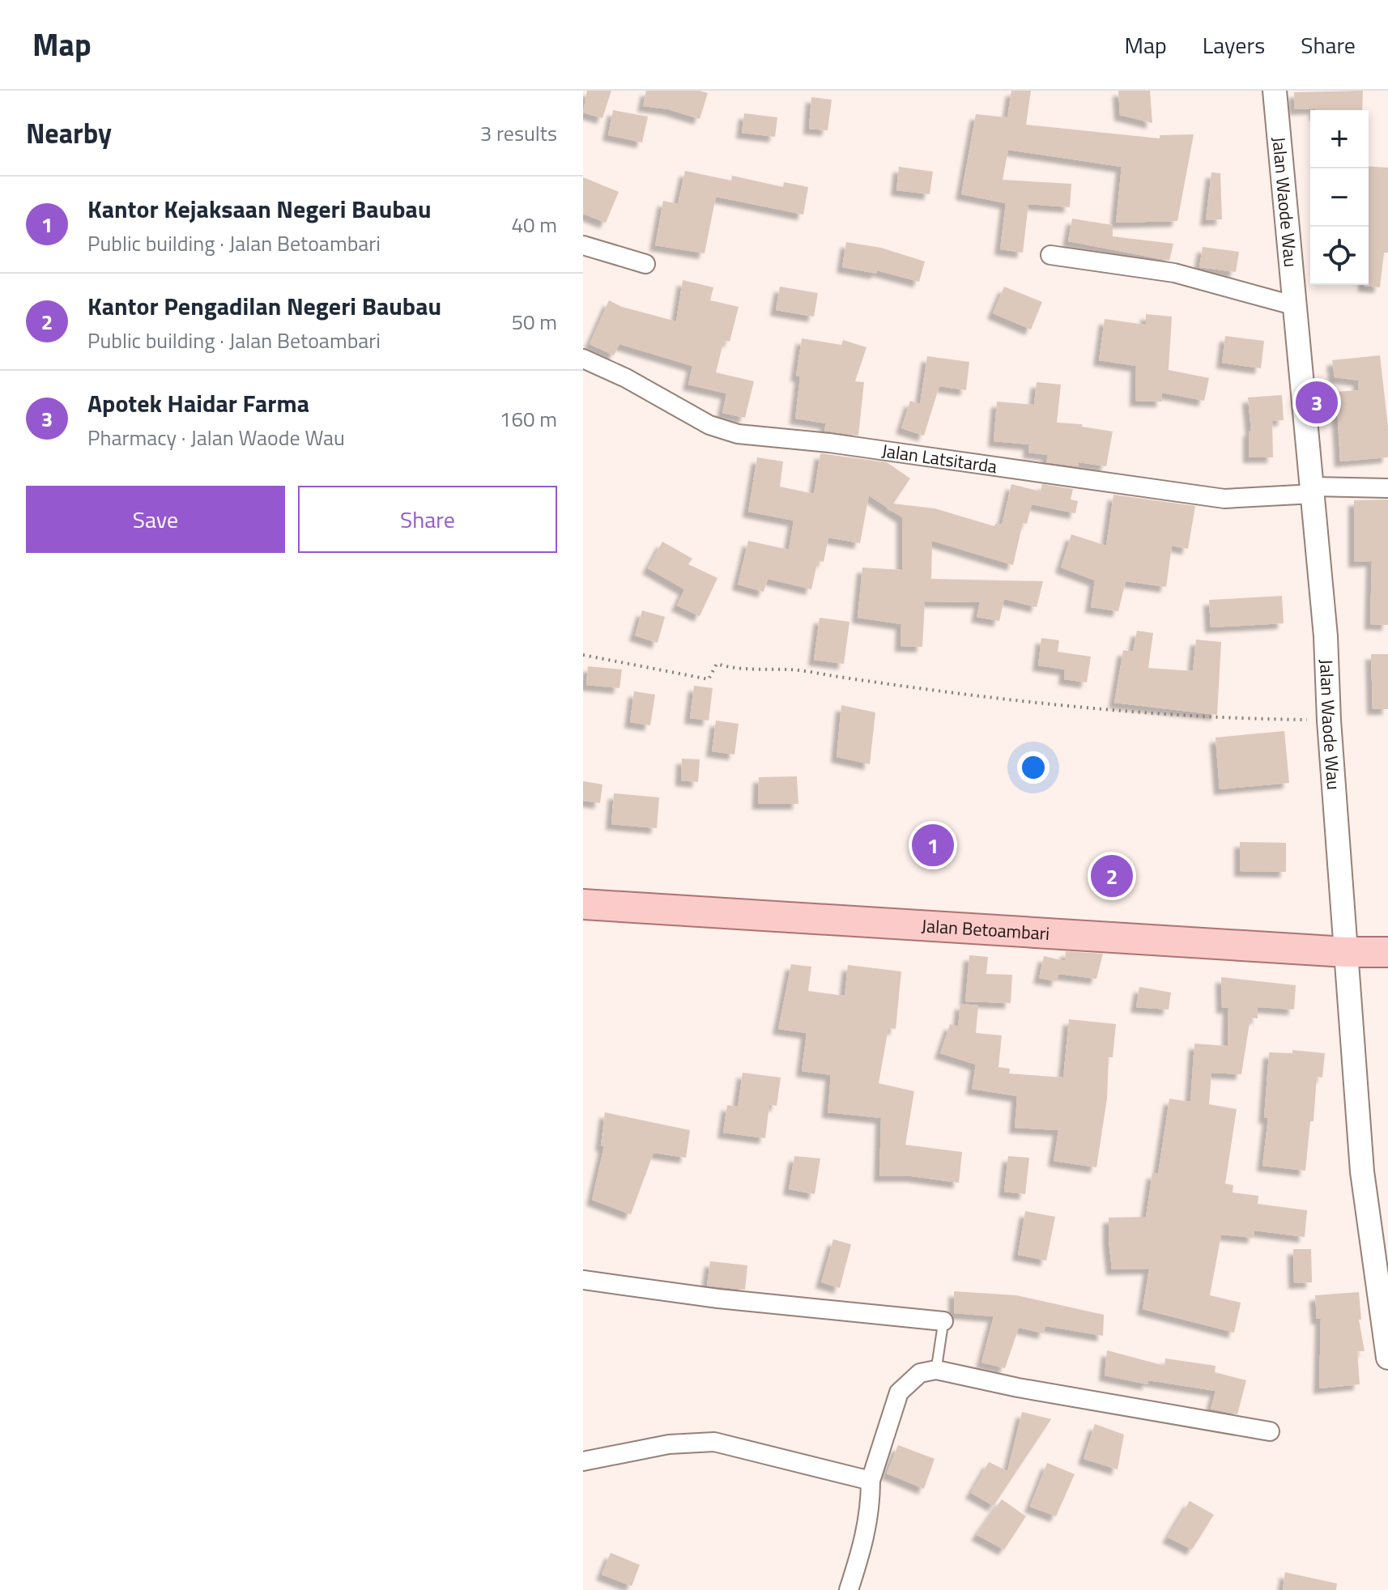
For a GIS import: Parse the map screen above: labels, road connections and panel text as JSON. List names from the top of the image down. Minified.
{"streets":{"main road":["Jalan Betoambari"],"street":["Jalan Waode Wau","Jalan Latsitarda"]},"crossings":[["Jalan Waode Wau","Jalan Latsitarda"],["Jalan Waode Wau","Jalan Betoambari"]],"page":{"header":"Map","nav":["Map","Layers","Share"],"heading":["Nearby","3 results"],"map_buttons":["+","−"],"list":[{"mark":"1","name":"Kantor Kejaksaan Negeri Baubau","note":"Public building · Jalan Betoambari","value":"40 m"},{"mark":"2","name":"Kantor Pengadilan Negeri Baubau","note":"Public building · Jalan Betoambari","value":"50 m"},{"mark":"3","name":"Apotek Haidar Farma","note":"Pharmacy · Jalan Waode Wau","value":"160 m"}],"pins":["3","1","2"],"buttons":["Save","Share"]}}
